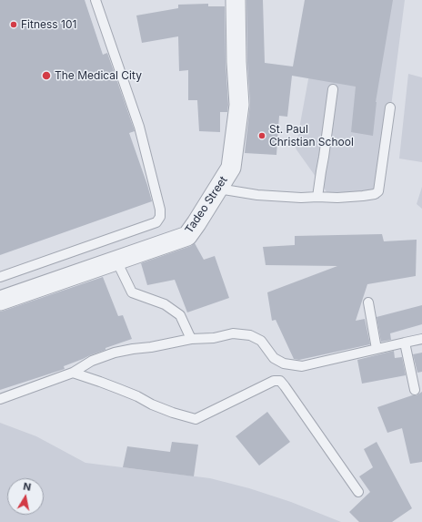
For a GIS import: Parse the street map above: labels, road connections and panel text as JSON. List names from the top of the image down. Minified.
{"streets":{"street":["Tadeo Street"]},"places":["Fitness 101","The Medical City","St. Paul Christian School"],"north":"top"}
